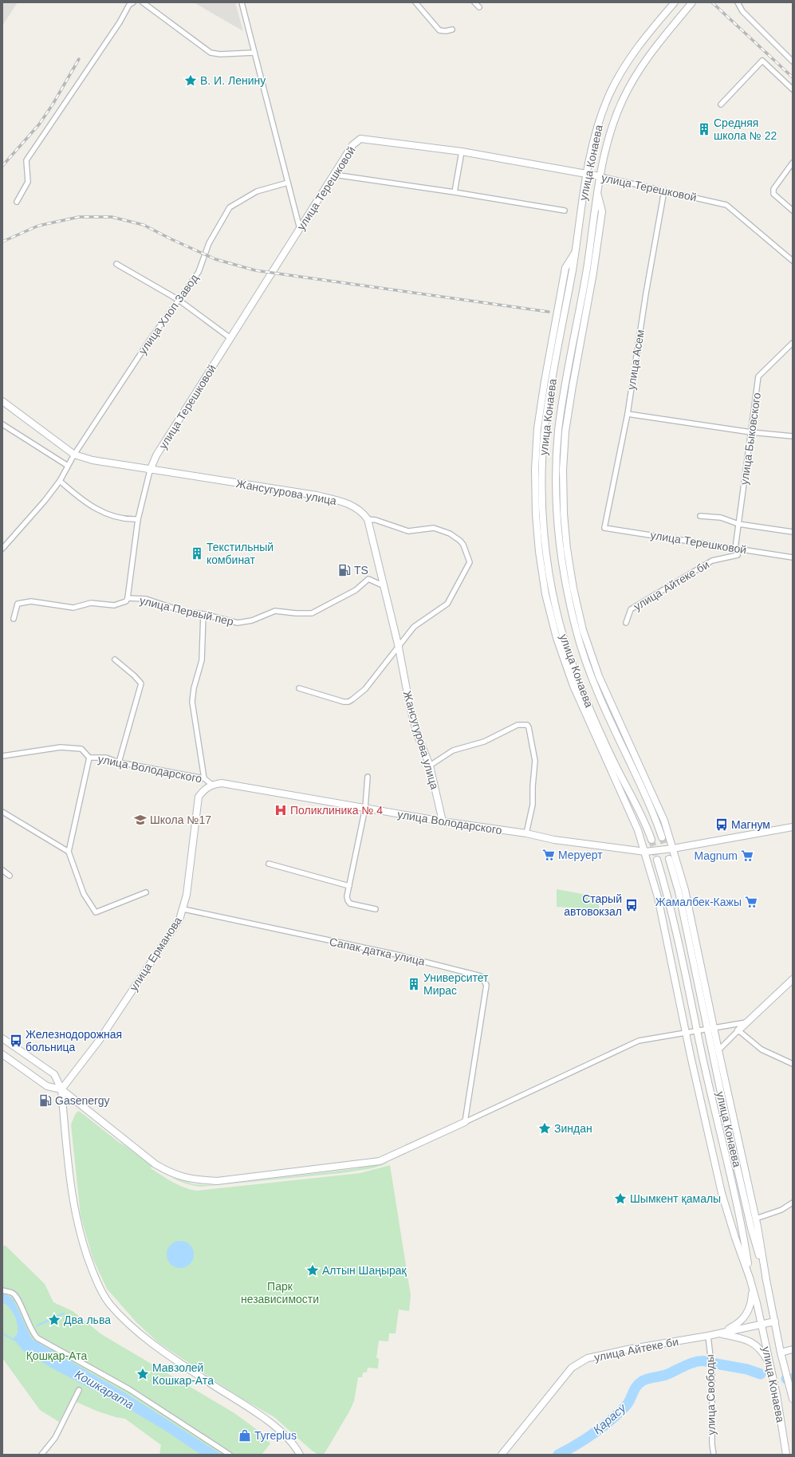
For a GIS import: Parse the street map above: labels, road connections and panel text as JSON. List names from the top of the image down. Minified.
{"streets":{"main road":["улица Конаева","улица Терешковой","Жансугурова улица","улица Айтеке би","улица Володарского","улица Ерманова"],"street":["улица Хлоп Завод","улица Асем","улица Быковского","улица Первый пер","Сапак датка улица","улица Свободы"]},"crossings":[["улица Конаева","улица Терешковой"],["улица Конаева","улица Айтеке би"],["улица Конаева","улица Володарского"],["улица Терешковой","улица Асем"],["улица Терешковой","улица Быковского"],["улица Терешковой","Жансугурова улица"],["улица Терешковой","улица Айтеке би"],["улица Терешковой","улица Первый пер"],["улица Хлоп Завод","Жансугурова улица"],["улица Быковского","улица Айтеке би"],["Жансугурова улица","улица Первый пер"],["Жансугурова улица","улица Володарского"],["улица Айтеке би","улица Свободы"],["улица Володарского","улица Ерманова"],["Сапак датка улица","улица Ерманова"]],"water":["Кошкарата","Қарасу"],"parks":["Парк независимости","Қошқар-Ата"],"places":{"place":["В. И. Ленину","Зиндан","Шымкент қамалы","Алтын Шаңырақ","Два льва","Мавзолей Кошкар-Ата"],"building":["Средняя школа № 22","Текстильный комбинат","Университет Мирас"],"fuel station":["TS","Gasenergy"],"hospital":["Поликлиника № 4"],"school or university":["Школа №17"],"bus stop":["Магнум","Старый автовокзал","Железнодорожная больница"],"supermarket":["Меруерт","Magnum","Жамалбек-Кажы"],"shop":["Tyreplus"]}}
